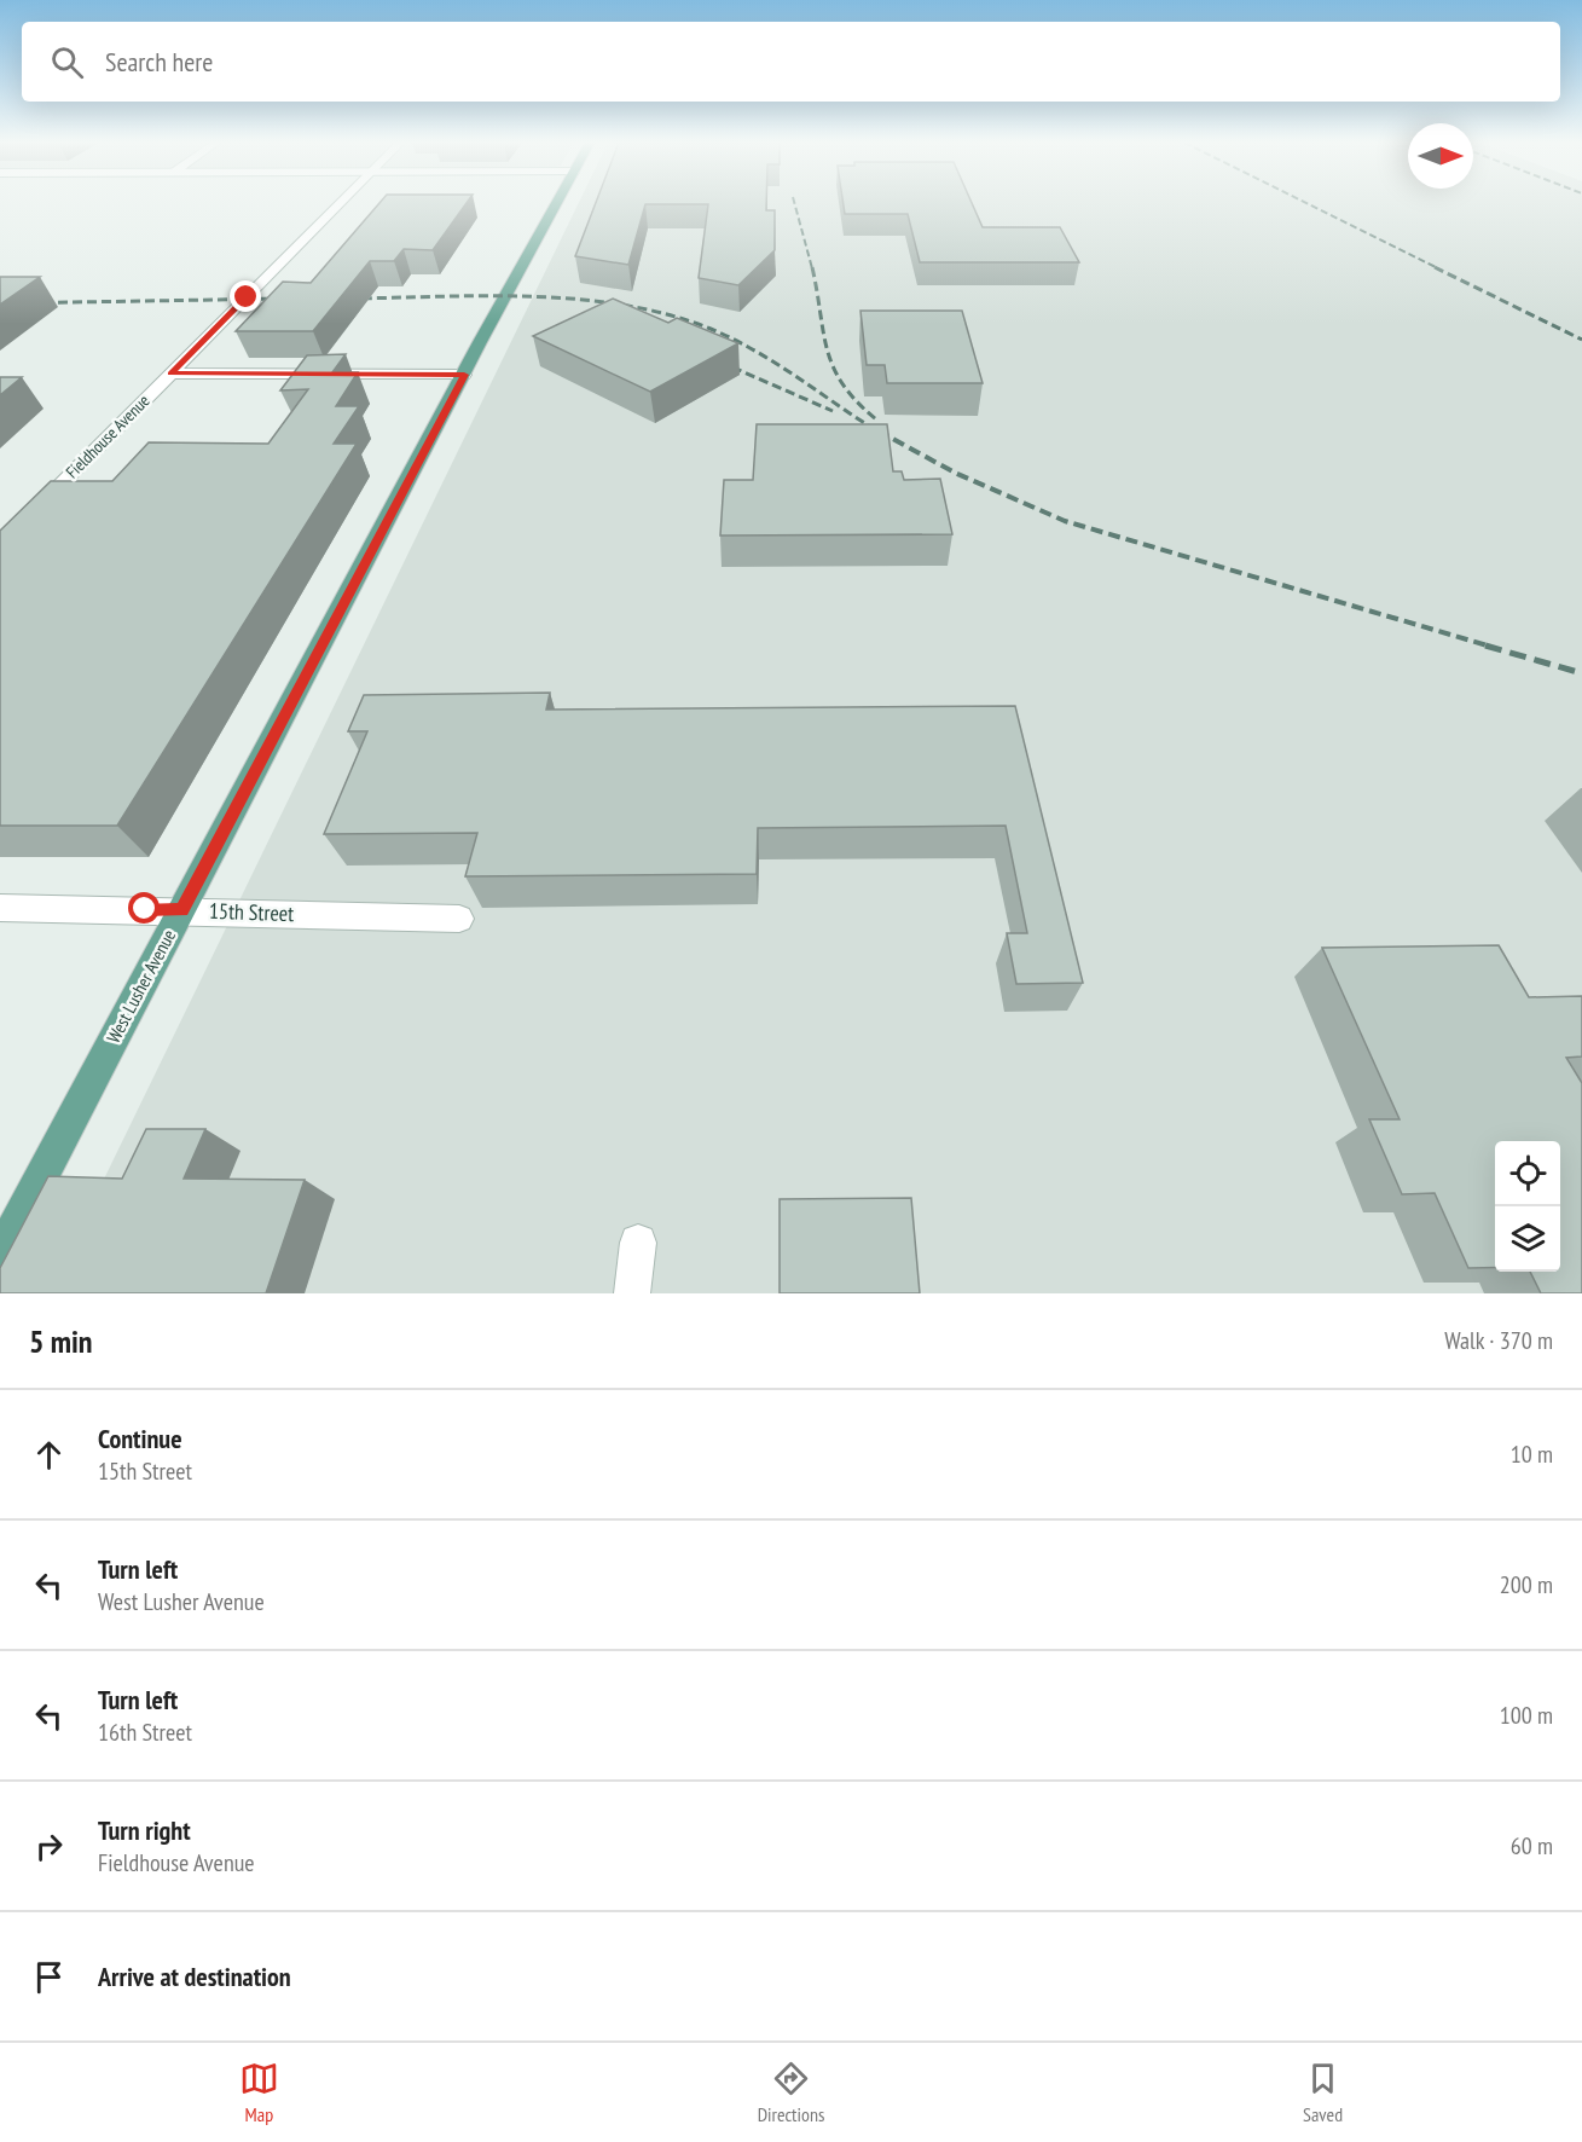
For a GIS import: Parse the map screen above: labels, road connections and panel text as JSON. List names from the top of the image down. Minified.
{"streets":{"main road":["West Lusher Avenue"],"street":["Fieldhouse Avenue","15th Street"]},"crossings":[["15th Street","West Lusher Avenue"]],"north":"right","page":{"search":"Search here","heading":["5 min","Walk · 370 m"],"list":[["Continue","15th Street","10 m"],["Turn left","West Lusher Avenue","200 m"],["Turn left","16th Street","100 m"],["Turn right","Fieldhouse Avenue","60 m"],"Arrive at destination"],"nav":["Map","Directions","Saved"]}}
